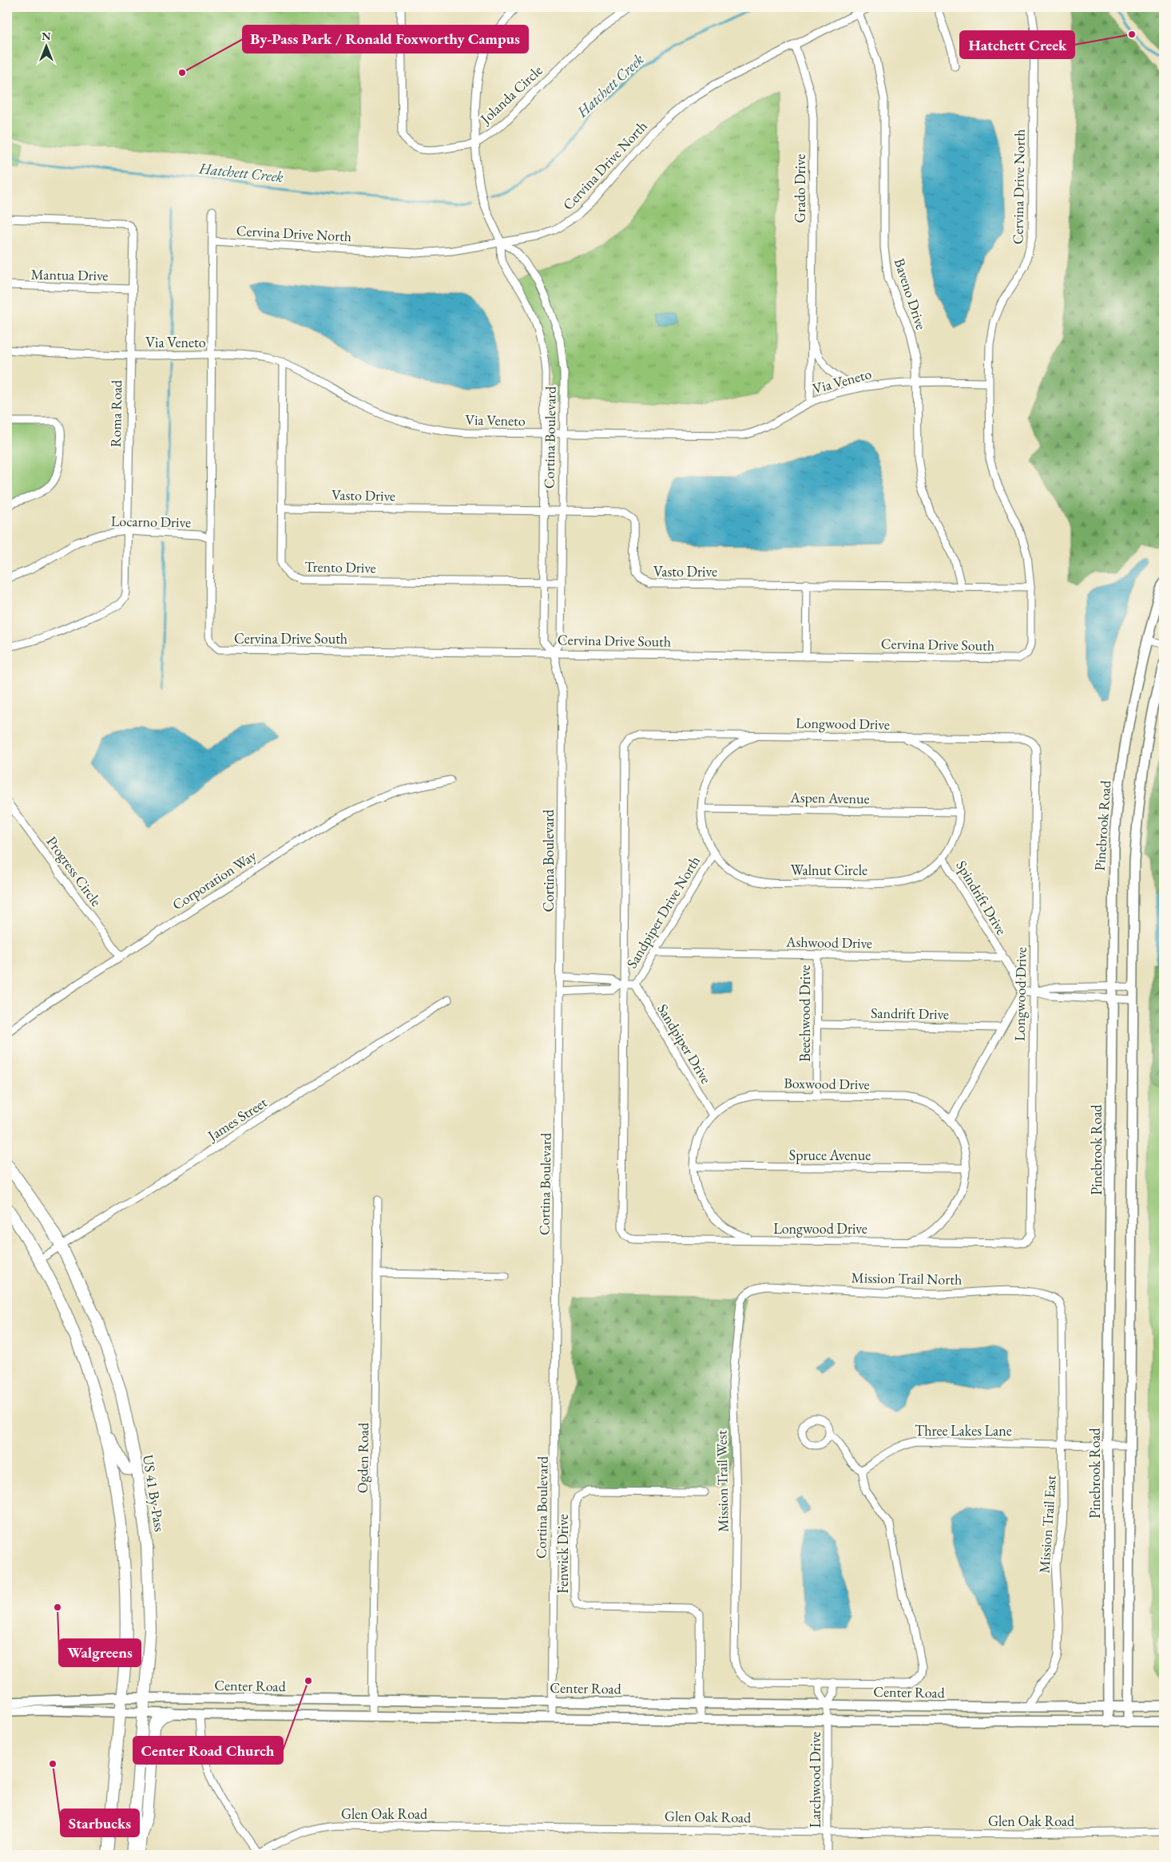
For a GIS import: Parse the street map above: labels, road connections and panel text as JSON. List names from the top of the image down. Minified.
{"streets":{"main road":["US 41 By-Pass"],"street":["Jolanda Circle","Cervina Drive North","Grado Drive","Mantua Drive","Baveno Drive","Via Veneto","Roma Road","Cortina Boulevard","Vasto Drive","Locarno Drive","Trento Drive","Cervina Drive South","Longwood Drive","Aspen Avenue","Pinebrook Road","Walnut Circle","Progress Circle","Corporation Way","Spindrift Drive","Sandpiper Drive North","Ashwood Drive","Beechwood Drive","Sandrift Drive","Sandpiper Drive","Boxwood Drive","James Street","Spruce Avenue","Mission Trail North","Three Lakes Lane","Ogden Road","Mission Trail West","Mission Trail East","Fenwick Drive","Center Road","Larchwood Drive","Glen Oak Road"]},"crossings":[["Jolanda Circle","Cortina Boulevard"],["Cervina Drive North","Grado Drive"],["Cervina Drive North","Baveno Drive"],["Cervina Drive North","Via Veneto"],["Cervina Drive North","Cortina Boulevard"],["Cervina Drive North","Cervina Drive South"],["Grado Drive","Via Veneto"],["Mantua Drive","Roma Road"],["Baveno Drive","Via Veneto"],["Baveno Drive","Vasto Drive"],["Via Veneto","Roma Road"],["Via Veneto","Cortina Boulevard"],["Via Veneto","Trento Drive"],["Via Veneto","Cervina Drive South"],["Roma Road","Locarno Drive"],["Cortina Boulevard","Vasto Drive"],["Cortina Boulevard","Trento Drive"],["Cortina Boulevard","Cervina Drive South"],["Cortina Boulevard","Center Road"],["Vasto Drive","Trento Drive"],["Vasto Drive","Cervina Drive South"],["Locarno Drive","Cervina Drive South"],["Longwood Drive","Walnut Circle"],["Longwood Drive","Boxwood Drive"],["Aspen Avenue","Walnut Circle"],["Pinebrook Road","Three Lakes Lane"],["Pinebrook Road","Center Road"],["Walnut Circle","Spindrift Drive"],["Walnut Circle","Sandpiper Drive North"],["Progress Circle","Corporation Way"],["Spindrift Drive","Ashwood Drive"],["Sandpiper Drive North","Ashwood Drive"],["Sandpiper Drive North","Sandpiper Drive"],["Ashwood Drive","Beechwood Drive"],["Beechwood Drive","Sandrift Drive"],["Beechwood Drive","Boxwood Drive"],["Sandpiper Drive","Boxwood Drive"],["Boxwood Drive","Spruce Avenue"],["James Street","US 41 By-Pass"],["Mission Trail North","Mission Trail West"],["Mission Trail North","Mission Trail East"],["Three Lakes Lane","Mission Trail East"],["Ogden Road","Center Road"],["US 41 By-Pass","Center Road"],["Mission Trail East","Center Road"],["Fenwick Drive","Center Road"],["Center Road","Larchwood Drive"],["Larchwood Drive","Glen Oak Road"]],"water":["Hatchett Creek"],"places":["Hatchett Creek","By-Pass Park / Ronald Foxworthy Campus","Walgreens","Center Road Church","Starbucks"],"north":"top"}
